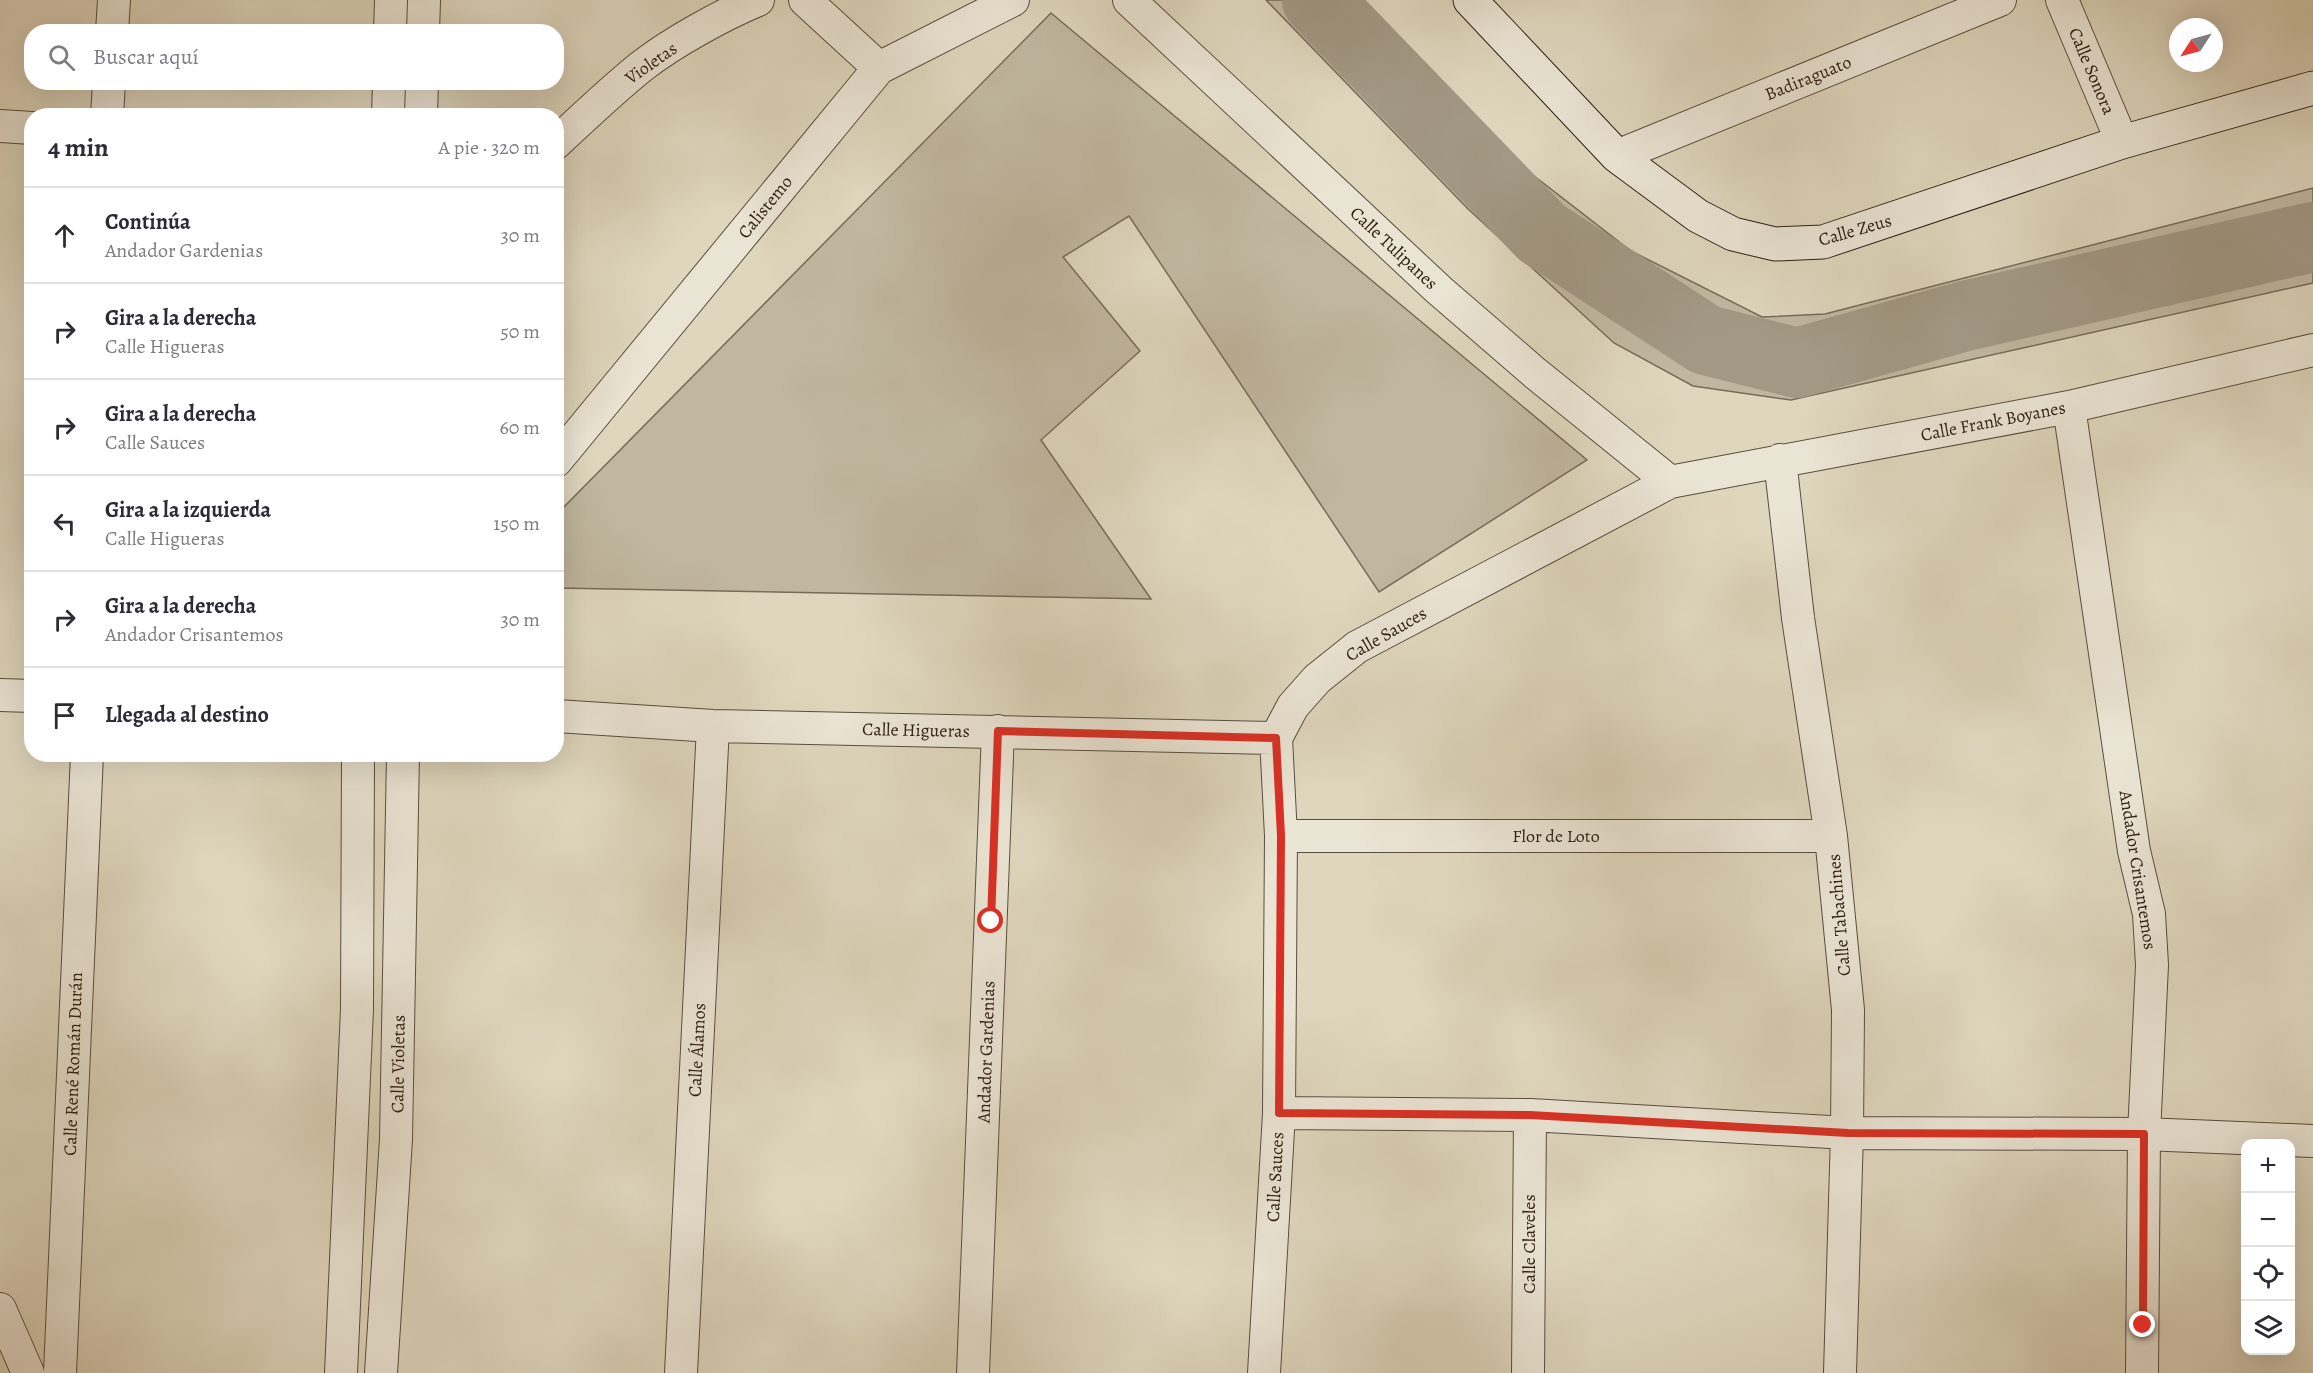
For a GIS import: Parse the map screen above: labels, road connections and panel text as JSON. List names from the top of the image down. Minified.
{"streets":{"street":["Violetas","Calle Sonora","Badiraguato","Calistemo","Calle Zeus","Calle Tulipanes","Calle Frank Boyanes","Calle Sauces","Calle Higueras","Flor de Loto","Andador Crisantemos","Calle Tabachines","Calle Álamos","Andador Gardenias","Calle René Román Durán","Calle Violetas","Calle Claveles"]},"crossings":[["Calle Sonora","Calle Zeus"],["Badiraguato","Calle Zeus"],["Calle Tulipanes","Calle Frank Boyanes"],["Calle Tulipanes","Calle Sauces"],["Calle Frank Boyanes","Calle Sauces"],["Calle Frank Boyanes","Andador Crisantemos"],["Calle Frank Boyanes","Calle Tabachines"],["Calle Sauces","Calle Higueras"],["Calle Sauces","Flor de Loto"],["Calle Higueras","Calle Álamos"],["Calle Higueras","Andador Gardenias"],["Flor de Loto","Calle Tabachines"]],"north":"bottom left","page":{"search":"Buscar aquí","heading":["4 min","A pie · 320 m"],"list":[["Continúa","Andador Gardenias","30 m"],["Gira a la derecha","Calle Higueras","50 m"],["Gira a la derecha","Calle Sauces","60 m"],["Gira a la izquierda","Calle Higueras","150 m"],["Gira a la derecha","Andador Crisantemos","30 m"],"Llegada al destino"],"map_buttons":["+","−"]}}
